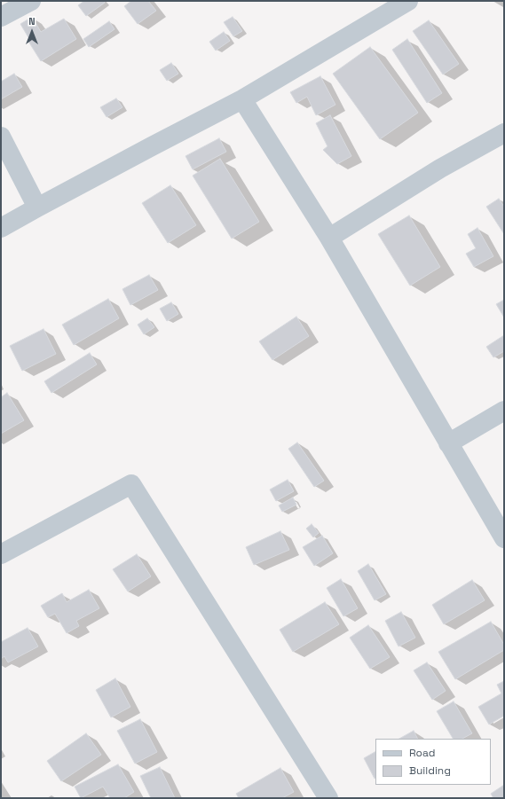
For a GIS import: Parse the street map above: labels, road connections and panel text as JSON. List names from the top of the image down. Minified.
{"legend":["Road","Building"],"north":"top"}
